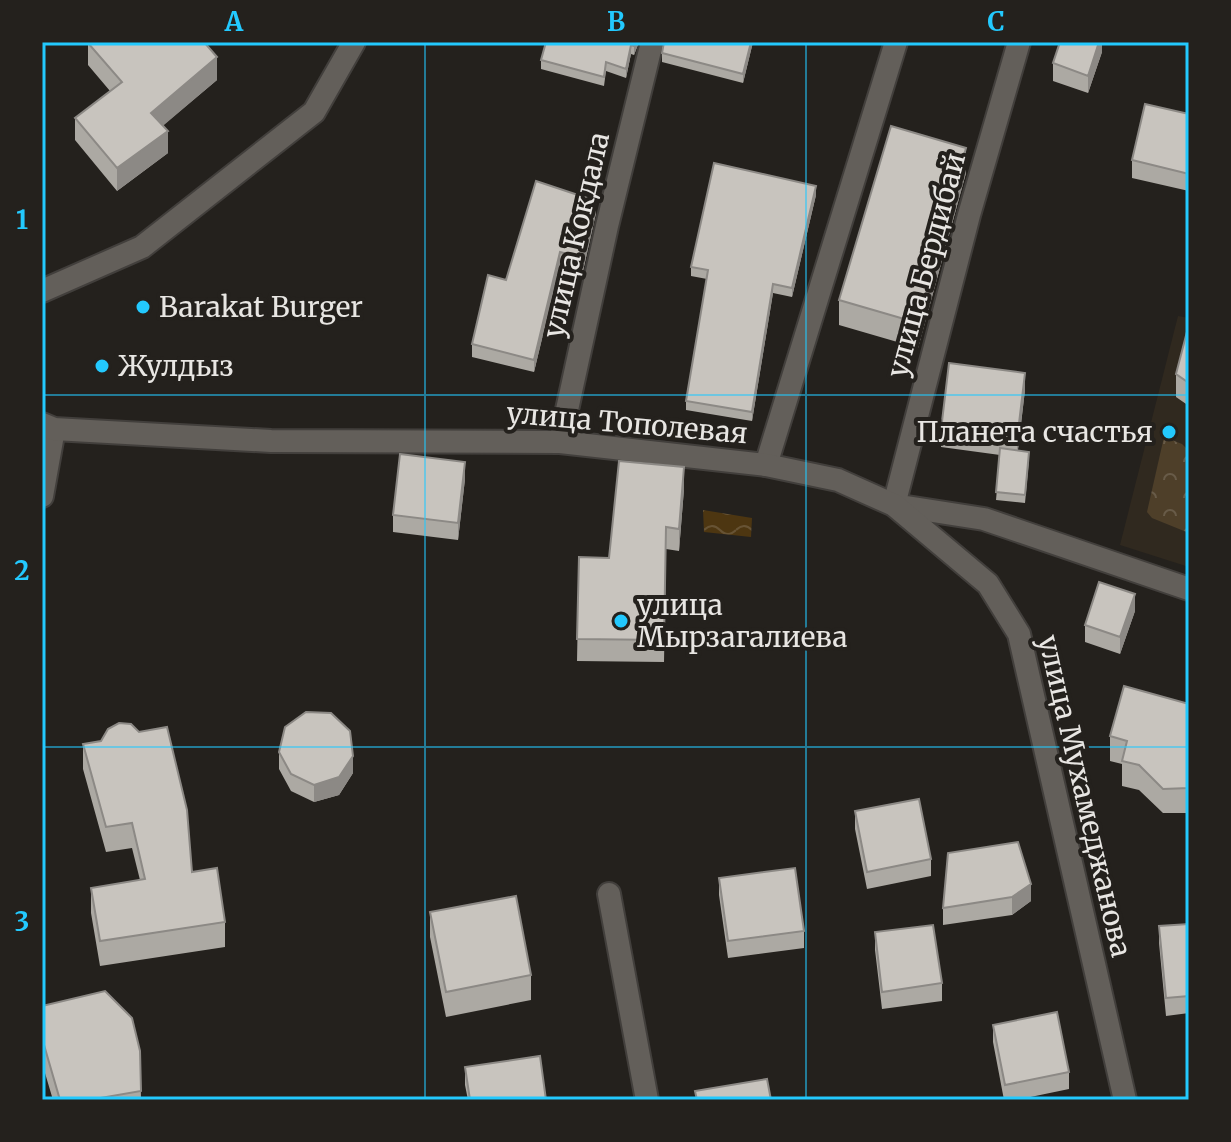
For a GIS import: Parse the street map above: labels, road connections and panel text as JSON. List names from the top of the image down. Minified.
{"streets":{"street":["улица Кокдала","улица Бердибай","улица Тополевая","улица Мухамеджанова"]},"crossings":[["улица Кокдала","улица Тополевая"],["улица Бердибай","улица Тополевая"],["улица Бердибай","улица Мухамеджанова"],["улица Тополевая","улица Мухамеджанова"]],"places":["Barakat Burger","Жулдыз","Планета счастья","улица Мырзагалиева"],"grid":{"columns":["A","B","C"],"rows":["1","2","3"]}}
